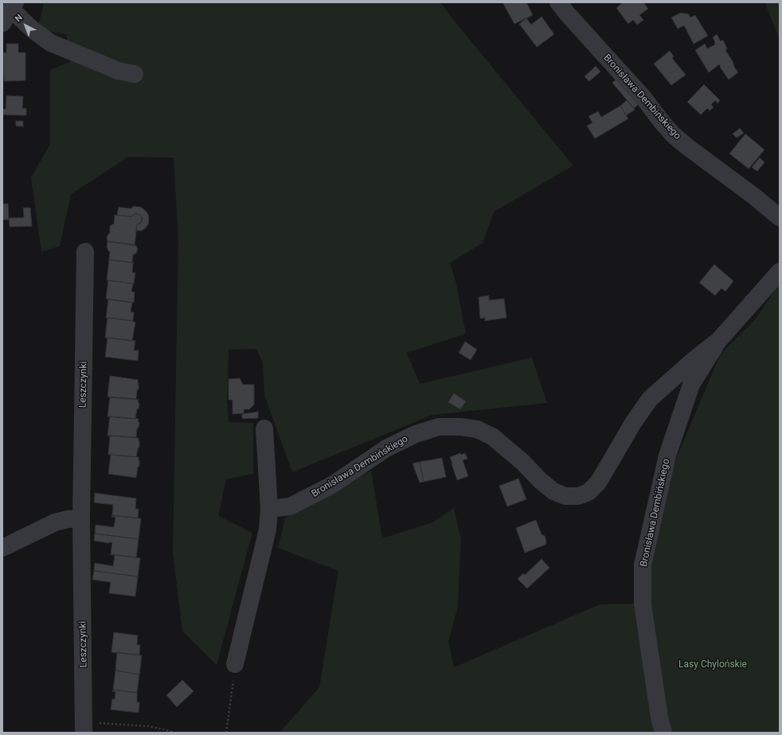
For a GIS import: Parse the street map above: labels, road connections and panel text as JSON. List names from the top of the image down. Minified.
{"streets":{"street":["Bronisława Dembińskiego","Leszczynki"]},"parks":["Lasy Chylońskie"],"north":"top left"}
